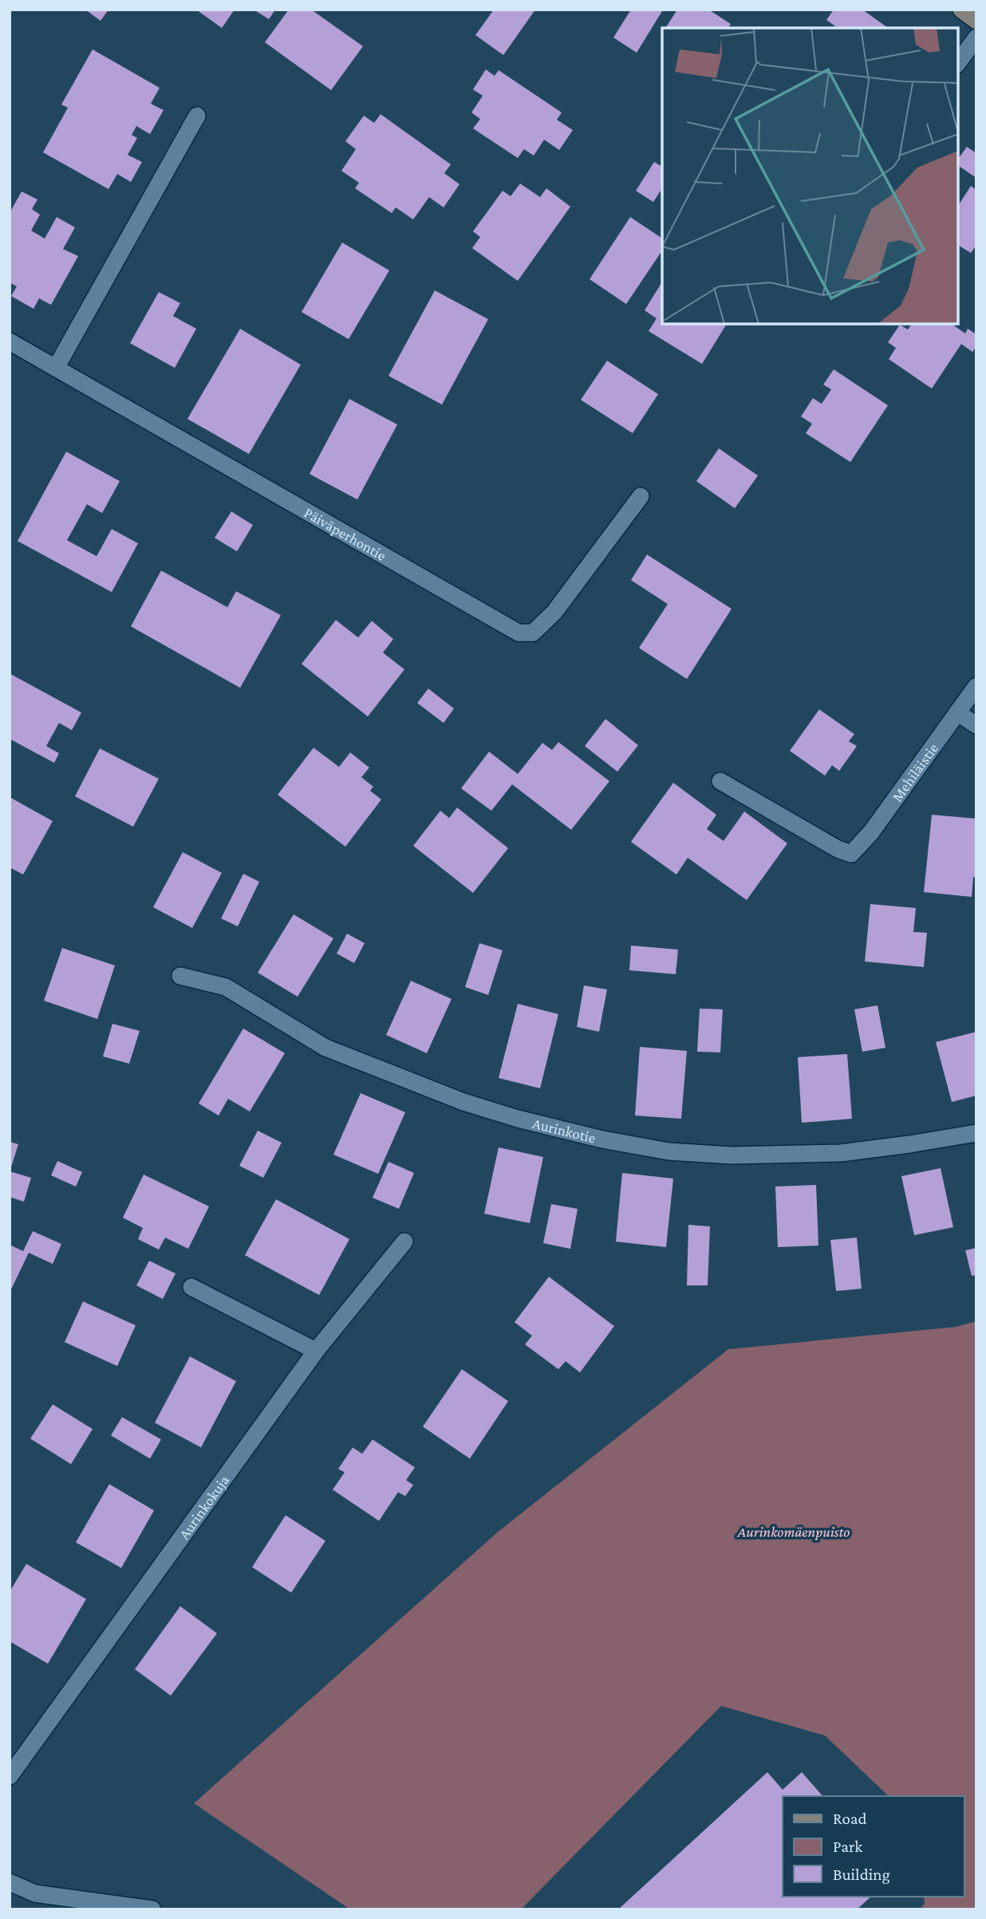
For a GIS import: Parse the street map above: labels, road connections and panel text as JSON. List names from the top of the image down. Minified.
{"streets":{"street":["Päiväperhontie","Mehiläistie","Aurinkotie","Aurinkokuja"]},"parks":["Aurinkomäenpuisto"],"legend":["Road","Park","Building"]}
